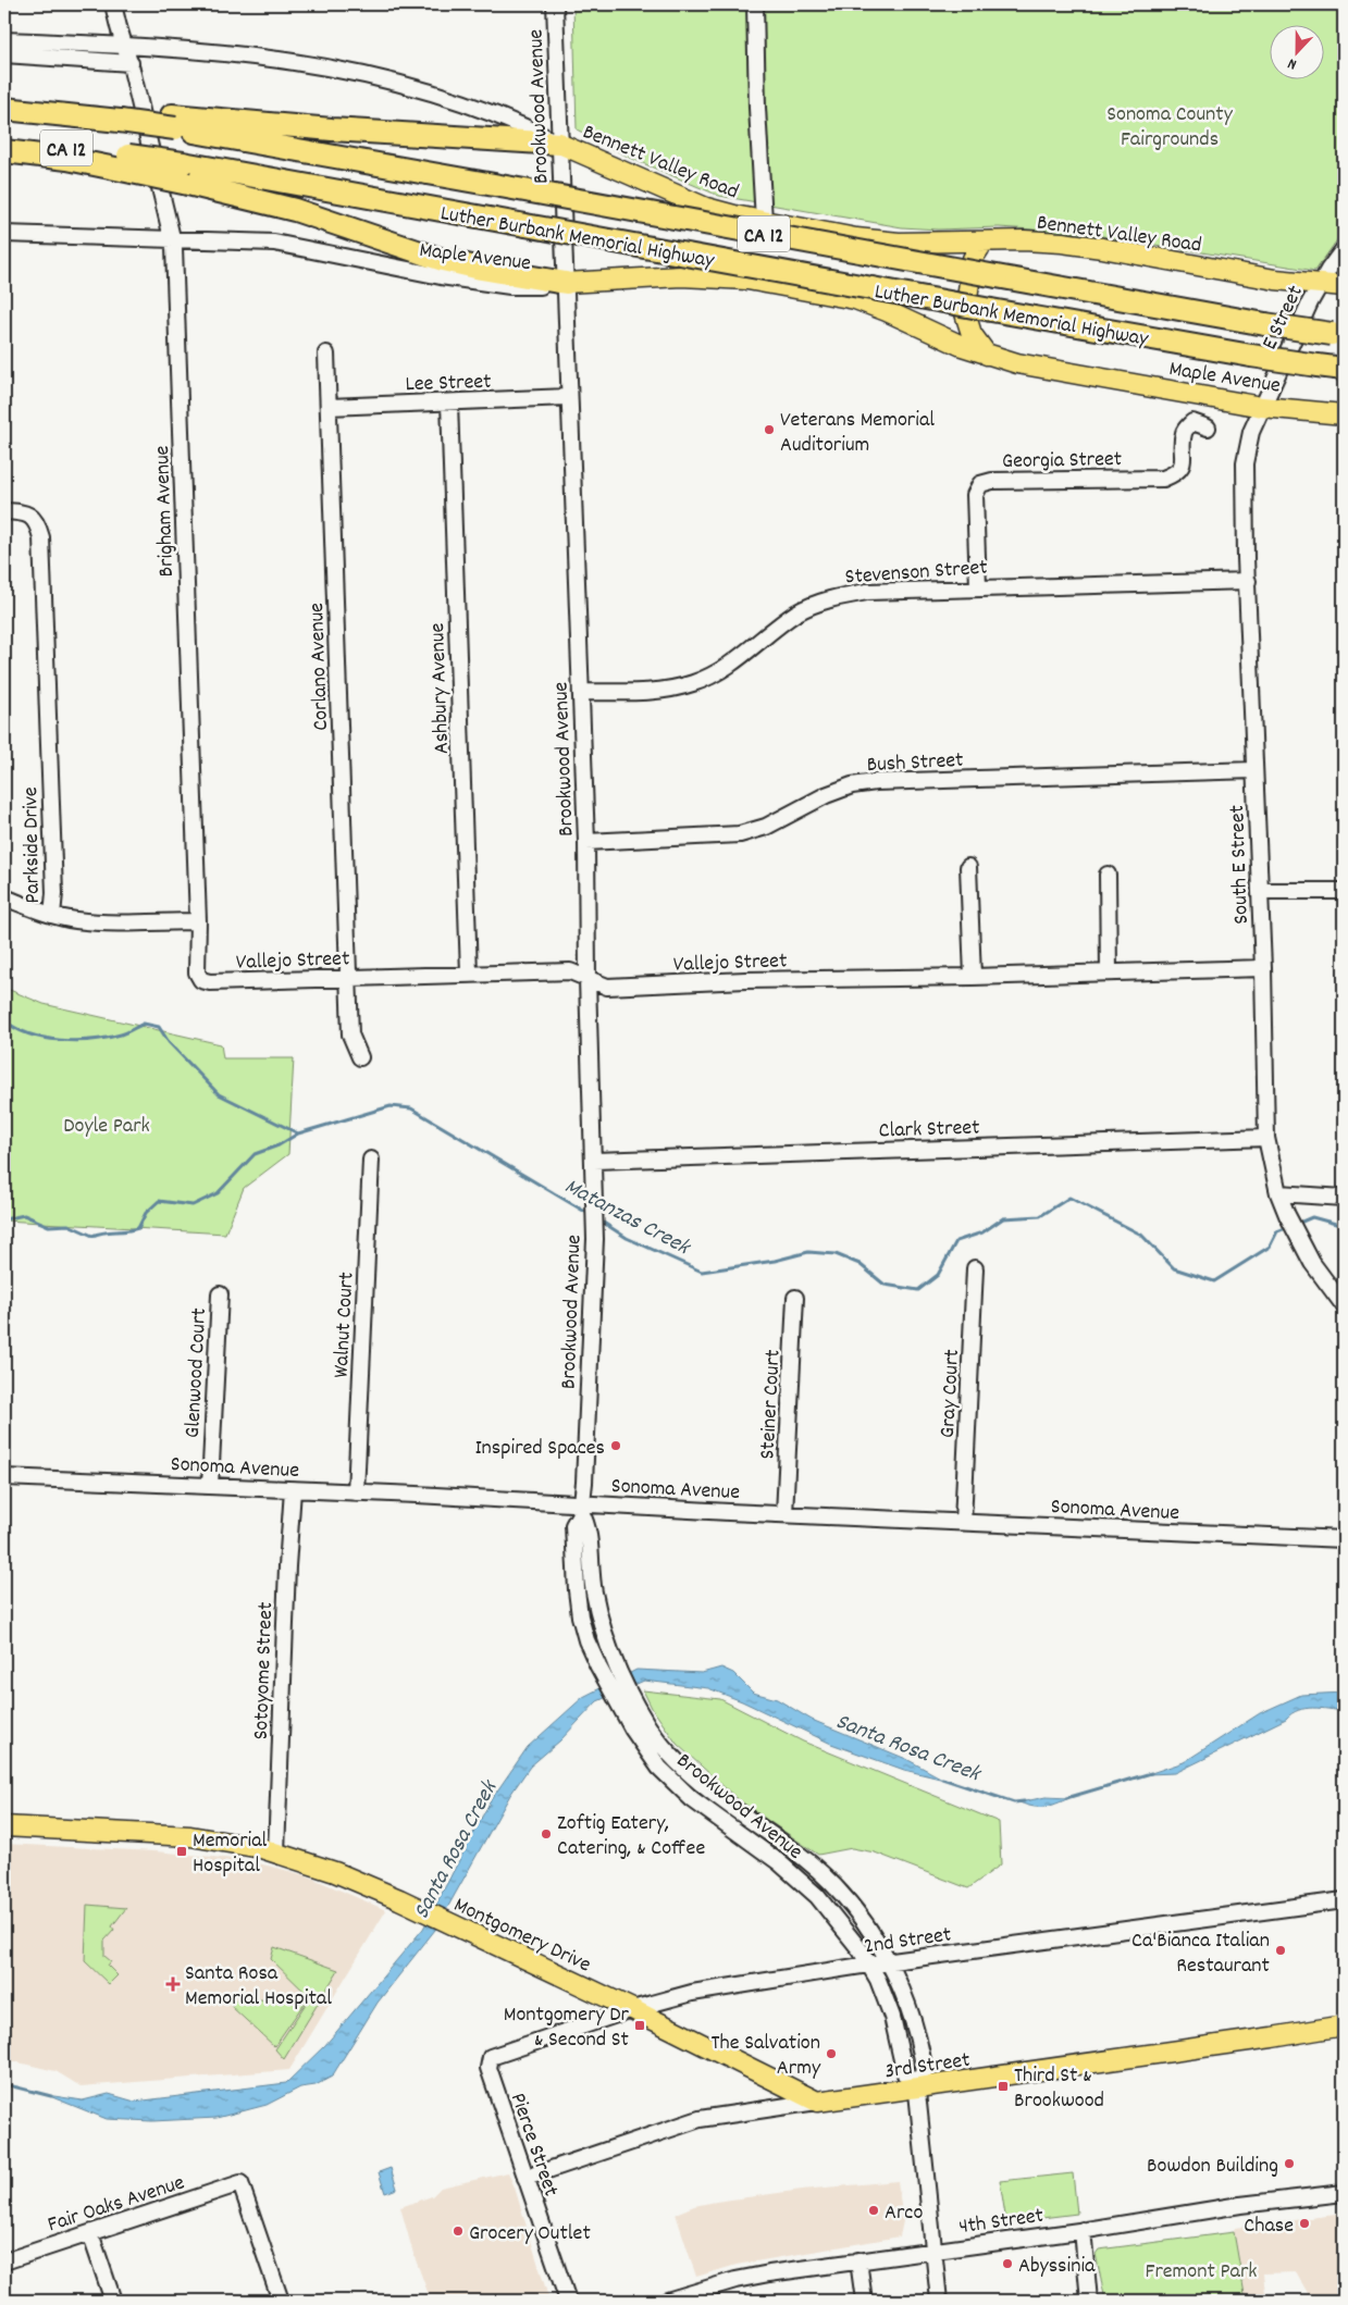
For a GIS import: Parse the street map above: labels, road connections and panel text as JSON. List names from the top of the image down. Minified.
{"streets":{"highway":["CA 12","Luther Burbank Memorial Highway"],"main road":["Bennett Valley Road","Maple Avenue","Montgomery Drive","3rd Street"],"street":["Brookwood Avenue","E Street","Lee Street","Georgia Street","Brigham Avenue","Stevenson Street","Corlano Avenue","Ashbury Avenue","Bush Street","Parkside Drive","South E Street","Vallejo Street","Clark Street","Walnut Court","Glenwood Court","Gray Court","Steiner Court","Sonoma Avenue","Sotoyome Street","2nd Street","Pierce Street","Fair Oaks Avenue","4th Street"]},"crossings":[["Brookwood Avenue","Bennett Valley Road"],["Brookwood Avenue","Maple Avenue"],["Brookwood Avenue","Lee Street"],["Brookwood Avenue","Stevenson Street"],["Brookwood Avenue","Bush Street"],["Brookwood Avenue","Vallejo Street"],["Brookwood Avenue","Clark Street"],["Brookwood Avenue","Sonoma Avenue"],["Brookwood Avenue","2nd Street"],["Brookwood Avenue","3rd Street"],["Brookwood Avenue","4th Street"],["Bennett Valley Road","E Street"],["Bennett Valley Road","Brigham Avenue"],["Maple Avenue","E Street"],["Maple Avenue","Brigham Avenue"],["Maple Avenue","South E Street"],["E Street","South E Street"],["Lee Street","Corlano Avenue"],["Lee Street","Ashbury Avenue"],["Georgia Street","Stevenson Street"],["Brigham Avenue","Vallejo Street"],["Stevenson Street","South E Street"],["Corlano Avenue","Vallejo Street"],["Ashbury Avenue","Vallejo Street"],["Bush Street","South E Street"],["South E Street","Vallejo Street"],["South E Street","Clark Street"],["Walnut Court","Sonoma Avenue"],["Glenwood Court","Sonoma Avenue"],["Gray Court","Sonoma Avenue"],["Steiner Court","Sonoma Avenue"],["Sonoma Avenue","Sotoyome Street"],["Sotoyome Street","Montgomery Drive"],["Montgomery Drive","2nd Street"],["Montgomery Drive","3rd Street"],["2nd Street","Pierce Street"],["3rd Street","Pierce Street"]],"water":["Matanzas Creek","Santa Rosa Creek"],"parks":["Sonoma County Fairgrounds","Doyle Park","Fremont Park"],"places":{"other":["Veterans Memorial Auditorium","Inspired Spaces","Zoftig Eatery, Catering, & Coffee","Ca'Bianca Italian Restaurant","The Salvation Army","Bowdon Building","Arco","Chase","Grocery Outlet","Abyssinia"],"transit":["Memorial Hospital","Montgomery Dr & Second St","Third St & Brookwood"],"health":["Santa Rosa Memorial Hospital"]},"north":"bottom"}
